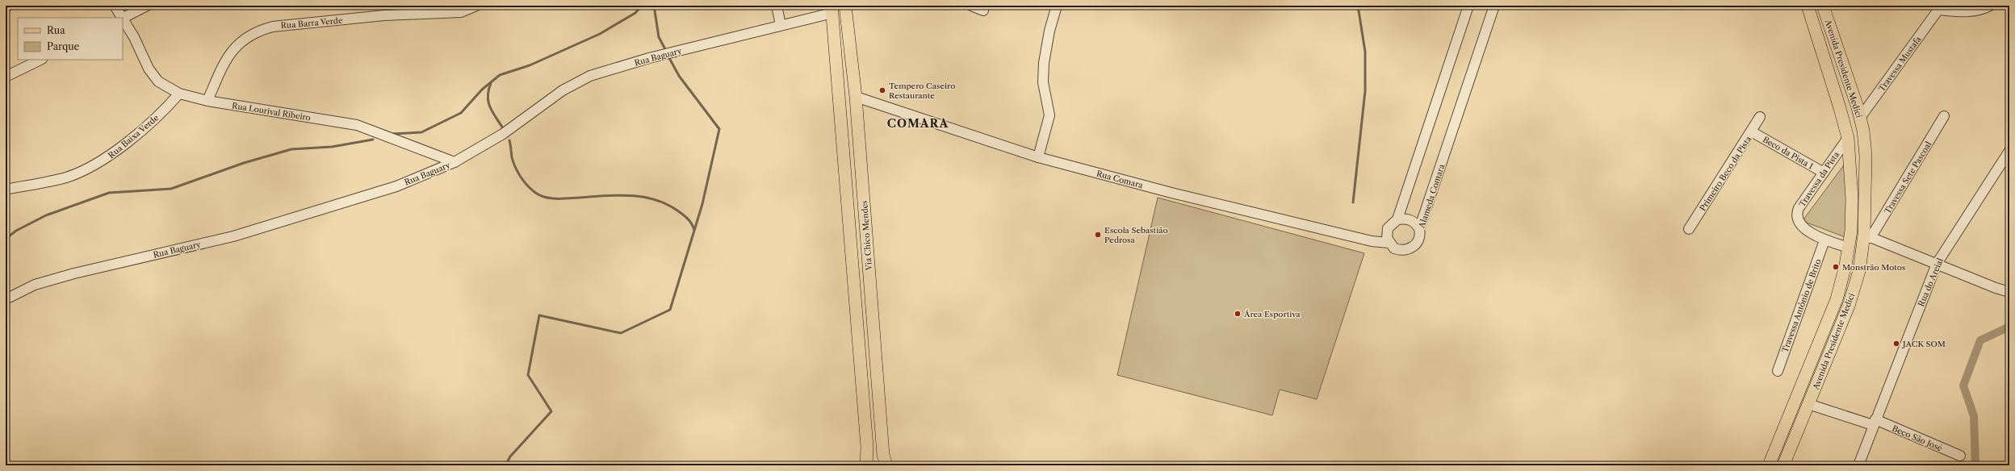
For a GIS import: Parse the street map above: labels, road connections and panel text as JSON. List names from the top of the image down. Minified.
{"streets":{"main road":["Avenida Presidente Medici","Via Chico Mendes"],"street":["Rua Barra Verde","Rua Baguary","Travessa Mustafa","Rua Lourival Ribeiro","Rua Baixa Verde","Beco da Pista 1","Primeiro Beco da Pista","Travessa Sete Pascoal","Rua Comara","Travessa da Pista","Alameda Comara","Rua do Areial","Travessa Antônio de Brito","Beco São José"]},"crossings":[["Rua Barra Verde","Rua Lourival Ribeiro"],["Rua Baguary","Rua Lourival Ribeiro"],["Rua Baguary","Via Chico Mendes"],["Travessa Mustafa","Avenida Presidente Medici"],["Avenida Presidente Medici","Travessa Sete Pascoal"],["Avenida Presidente Medici","Travessa da Pista"],["Avenida Presidente Medici","Beco São José"],["Rua Lourival Ribeiro","Rua Baixa Verde"],["Beco da Pista 1","Primeiro Beco da Pista"],["Beco da Pista 1","Travessa da Pista"],["Rua Comara","Alameda Comara"],["Rua Comara","Via Chico Mendes"],["Travessa da Pista","Travessa Antônio de Brito"],["Rua do Areial","Beco São José"]],"districts":["COMARA"],"places":["Tempero Caseiro Restaurante","Escola Sebastião Pedrosa","Monstrão Motos","Área Esportiva","JACK SOM"],"legend":["Rua","Parque"]}
